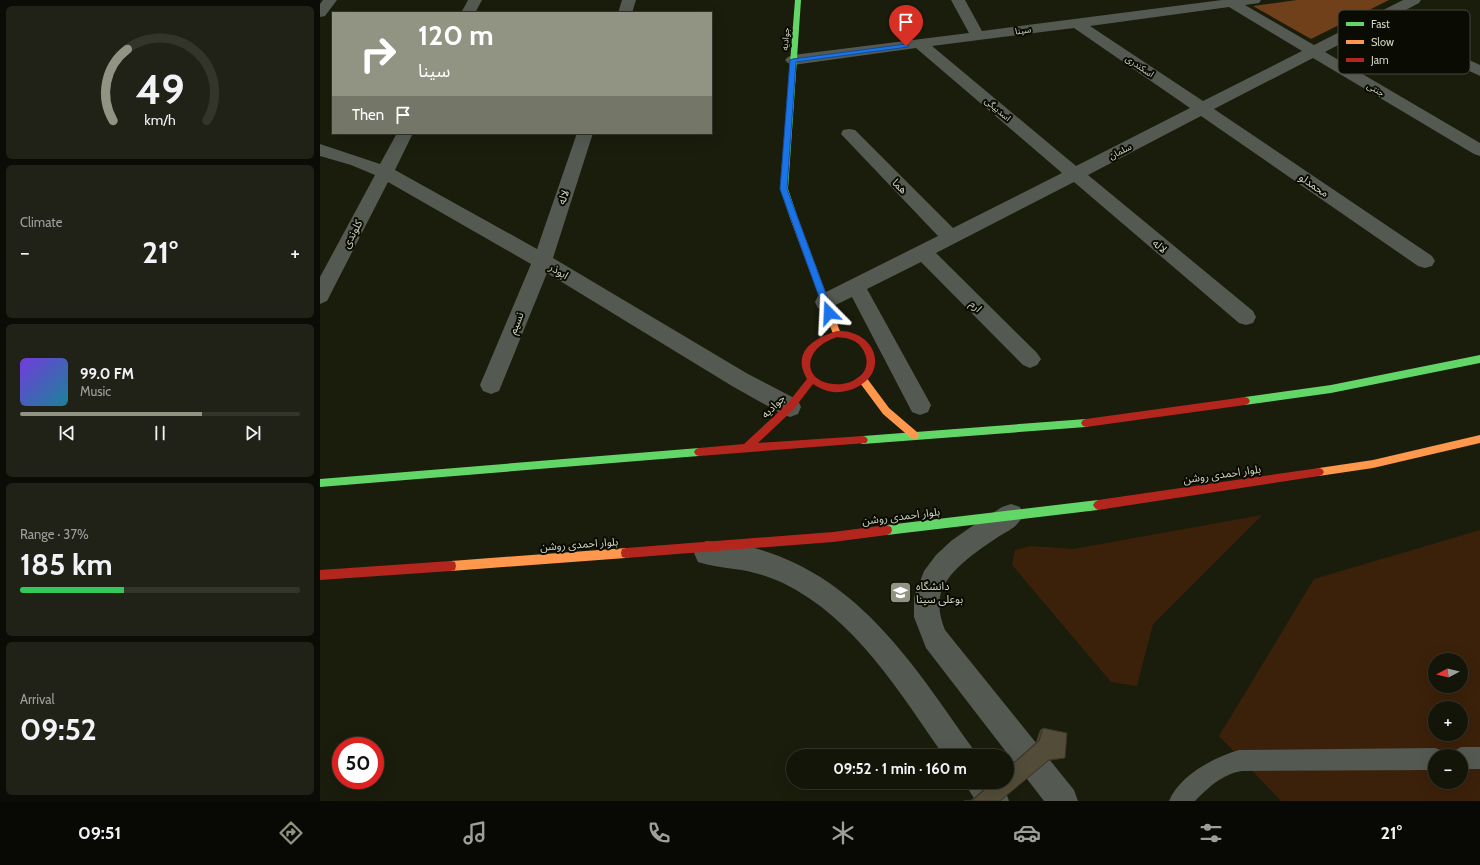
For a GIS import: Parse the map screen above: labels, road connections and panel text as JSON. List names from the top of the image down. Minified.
{"streets":{"main road":["جوادیه","بلوار احمدی روشن"],"street":["سینا","اسکندری","جنتی","اسدبیگی","سلمان","محمدلو","هما","لاله","کلوندی","ابوذر","ارم","نسیم"]},"crossings":[["سینا","جوادیه"],["سینا","اسکندری"],["سینا","جنتی"],["سینا","اسدبیگی"],["جوادیه","سلمان"],["جوادیه","ابوذر"],["اسکندری","سلمان"],["اسکندری","محمدلو"],["جنتی","سلمان"],["اسدبیگی","سلمان"],["اسدبیگی","لاله"],["سلمان","محمدلو"],["سلمان","هما"],["سلمان","لاله"],["سلمان","ارم"],["لاله","ابوذر"],["لاله","نسیم"],["کلوندی","ابوذر"],["ابوذر","نسیم"]],"places":{"school or university":["دانشگاه بوعلی سینا"]},"legend":["Fast","Slow","Jam"],"north":"left","page":{"turn":["120 m","سینا"],"then":"Then","tile":["Climate",["Range · 37%","185 km"],["Arrival","09:52"]],"heat":["−","21°","+"],"song":["99.0 FM","Music"],"map_buttons":["+","−"],"limit":"50","trip":"09:52 · 1 min · 160 m","tabs":["09:51","21°"],"gauge":["49","km/h"]}}
